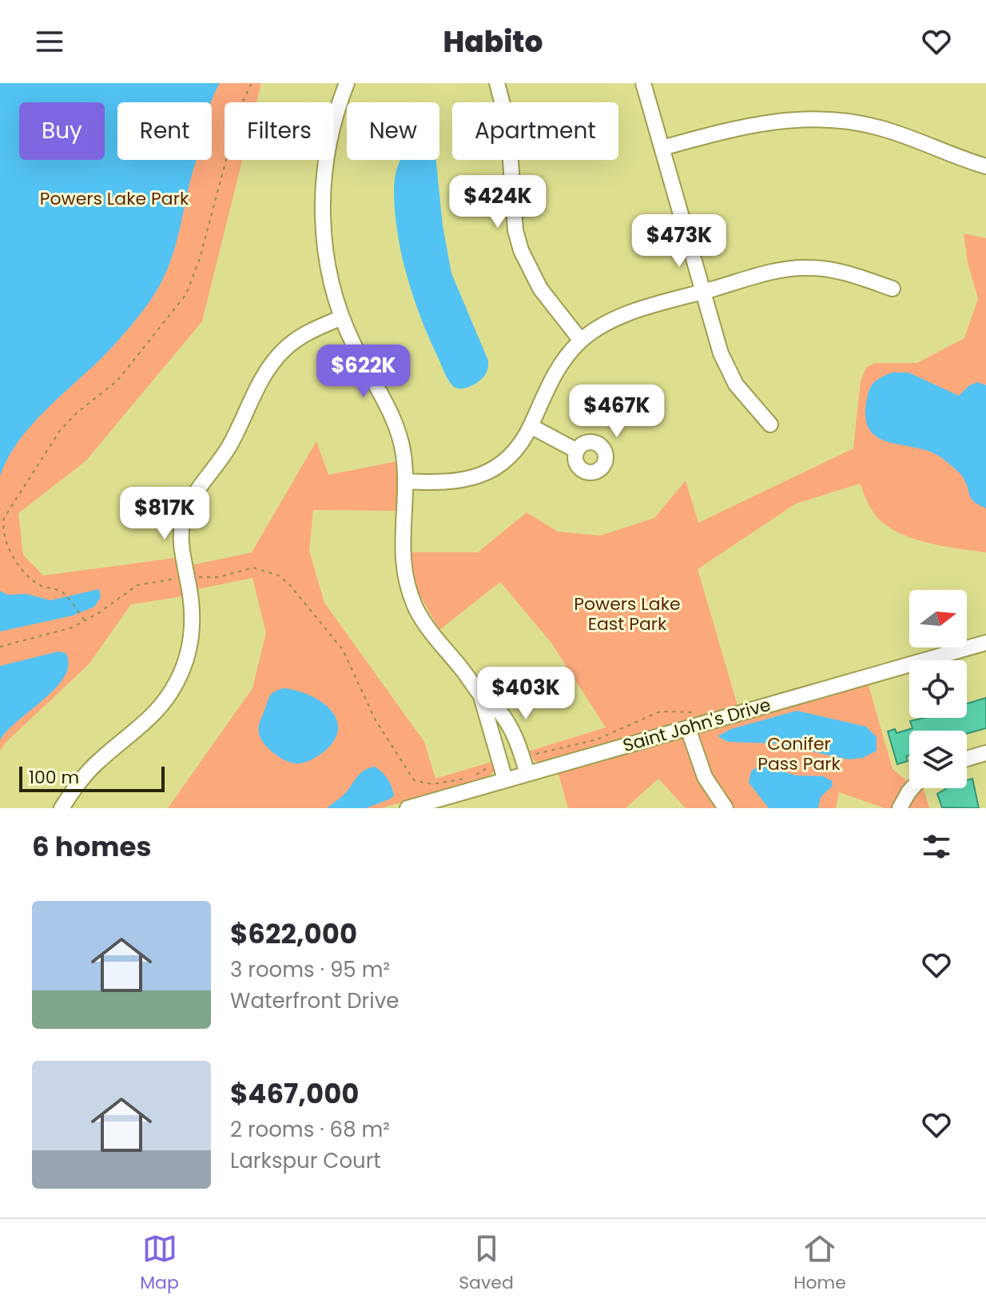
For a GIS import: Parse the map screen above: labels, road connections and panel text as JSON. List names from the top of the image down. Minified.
{"streets":{"street":["Saint John's Drive"]},"parks":["Powers Lake Park","Powers Lake East Park","Conifer Pass Park"],"scale_bar":"100 m","north":"right","page":{"header":"Habito","chip":["Buy","Rent","Filters","New","Apartment"],"price":["$424K","$473K","$622K","$467K","$817K","$403K"],"scale":"100 m","heading":"6 homes","list":[{"name":"$622,000","note":"3 rooms · 95 m² · Waterfront Drive"},{"name":"$467,000","note":"2 rooms · 68 m² · Larkspur Court"}],"tabs":["Map","Saved","Home"]}}
